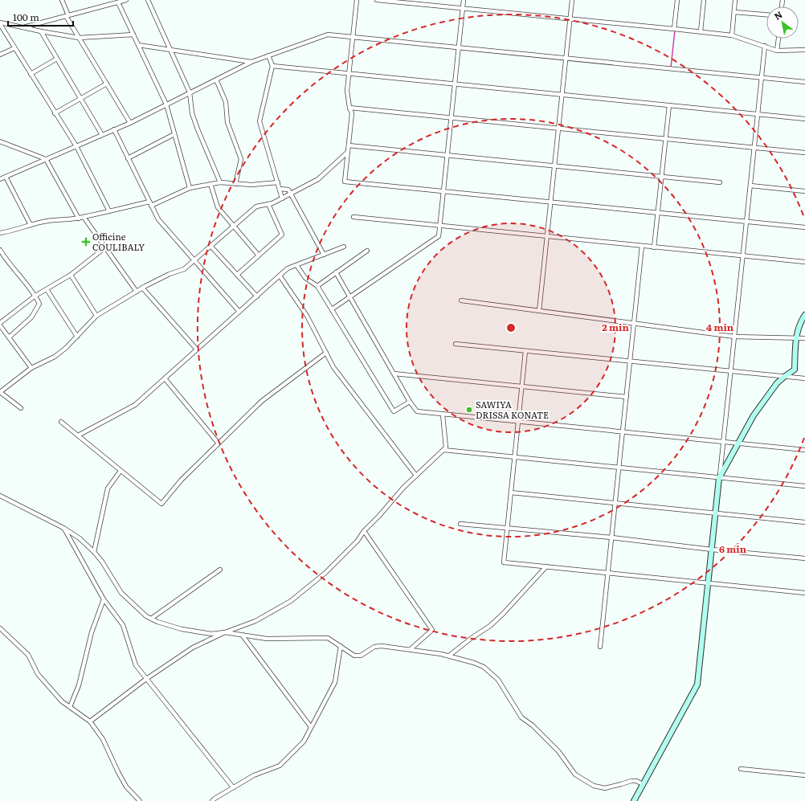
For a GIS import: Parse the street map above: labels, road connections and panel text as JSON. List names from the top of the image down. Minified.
{"places":{"health":["Officine COULIBALY"],"other":["SAWIYA DRISSA KONATE"]},"scale_bar":"100 m","north":"top left","rings":["2 min","4 min","6 min"]}
